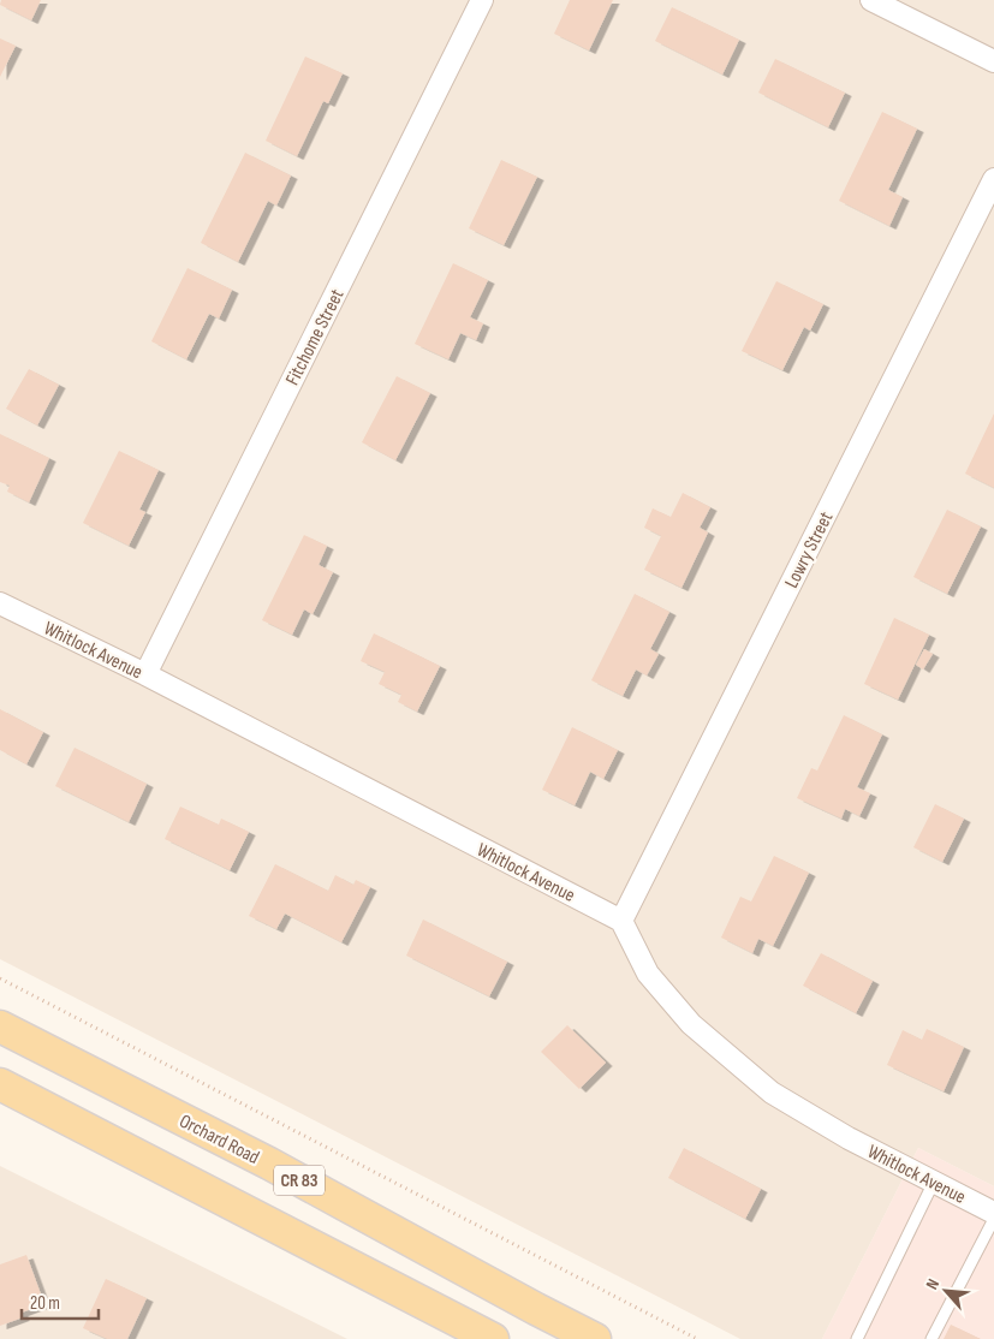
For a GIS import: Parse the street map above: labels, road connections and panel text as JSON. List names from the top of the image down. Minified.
{"streets":{"main road":["Orchard Road","CR 83"],"street":["Fitchome Street","Lowry Street","Whitlock Avenue"]},"crossings":[["Fitchome Street","Whitlock Avenue"],["Lowry Street","Whitlock Avenue"]],"scale_bar":"20 m","north":"top left"}
